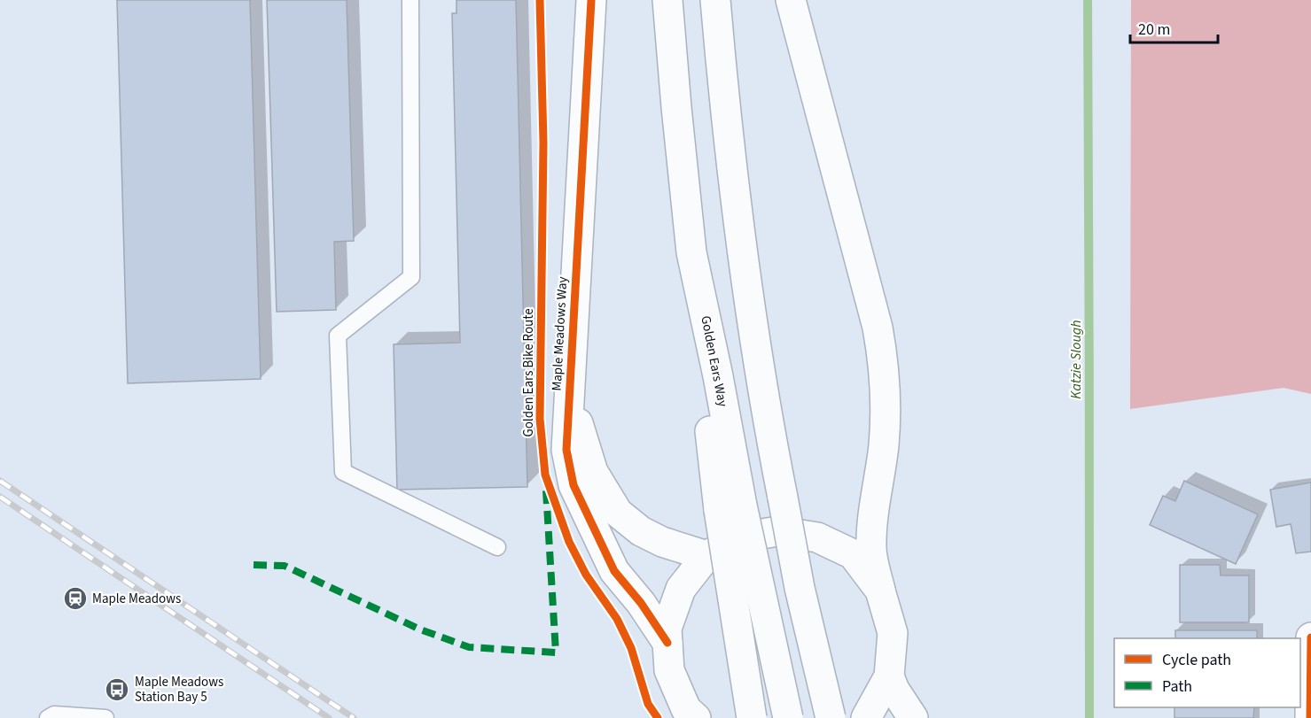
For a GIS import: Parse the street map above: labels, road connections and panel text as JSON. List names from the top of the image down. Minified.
{"streets":{"main road":["Maple Meadows Way"],"cycle path":["Golden Ears Bike Route"]},"water":["Katzie Slough"],"places":{"station":["Maple Meadows"],"bus stop":["Maple Meadows Station Bay 5"]},"legend":["Cycle path","Path"],"scale_bar":"20 m"}
